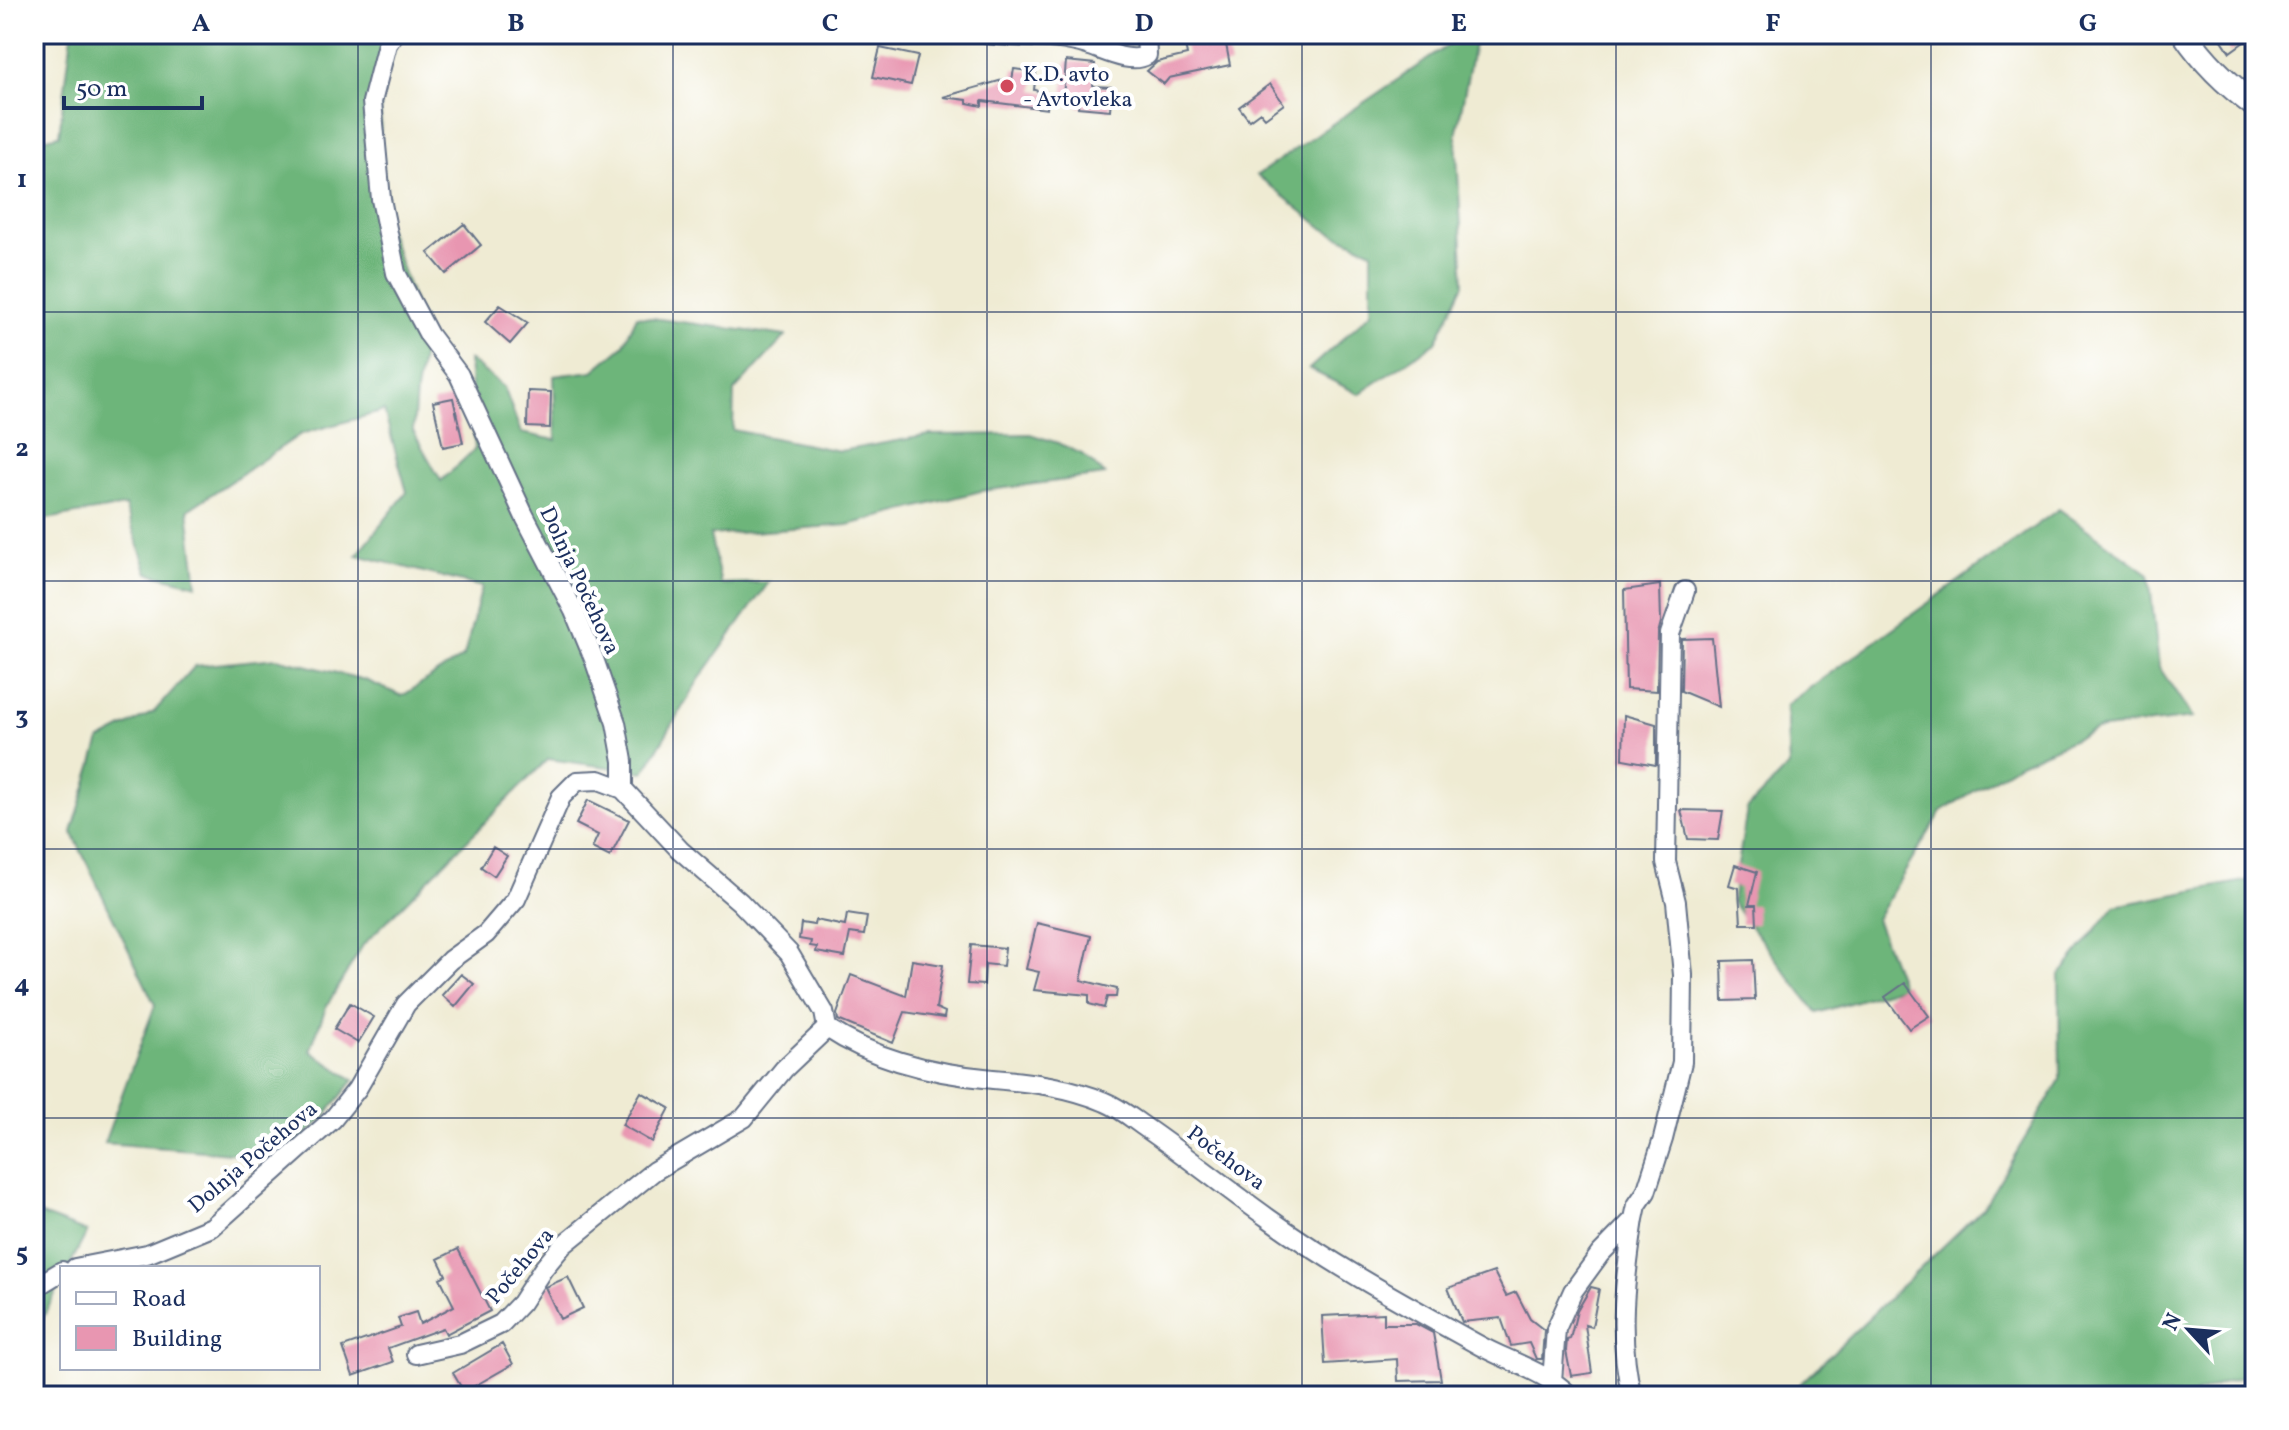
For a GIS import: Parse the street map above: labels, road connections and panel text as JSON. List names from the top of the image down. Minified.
{"streets":{"street":["Dolnja Počehova","Počehova"]},"places":["K.D. avto - Avtovleka"],"legend":["Road","Building"],"scale_bar":"50 m","north":"top left","grid":{"columns":["A","B","C","D","E","F","G"],"rows":["1","2","3","4","5"]}}
